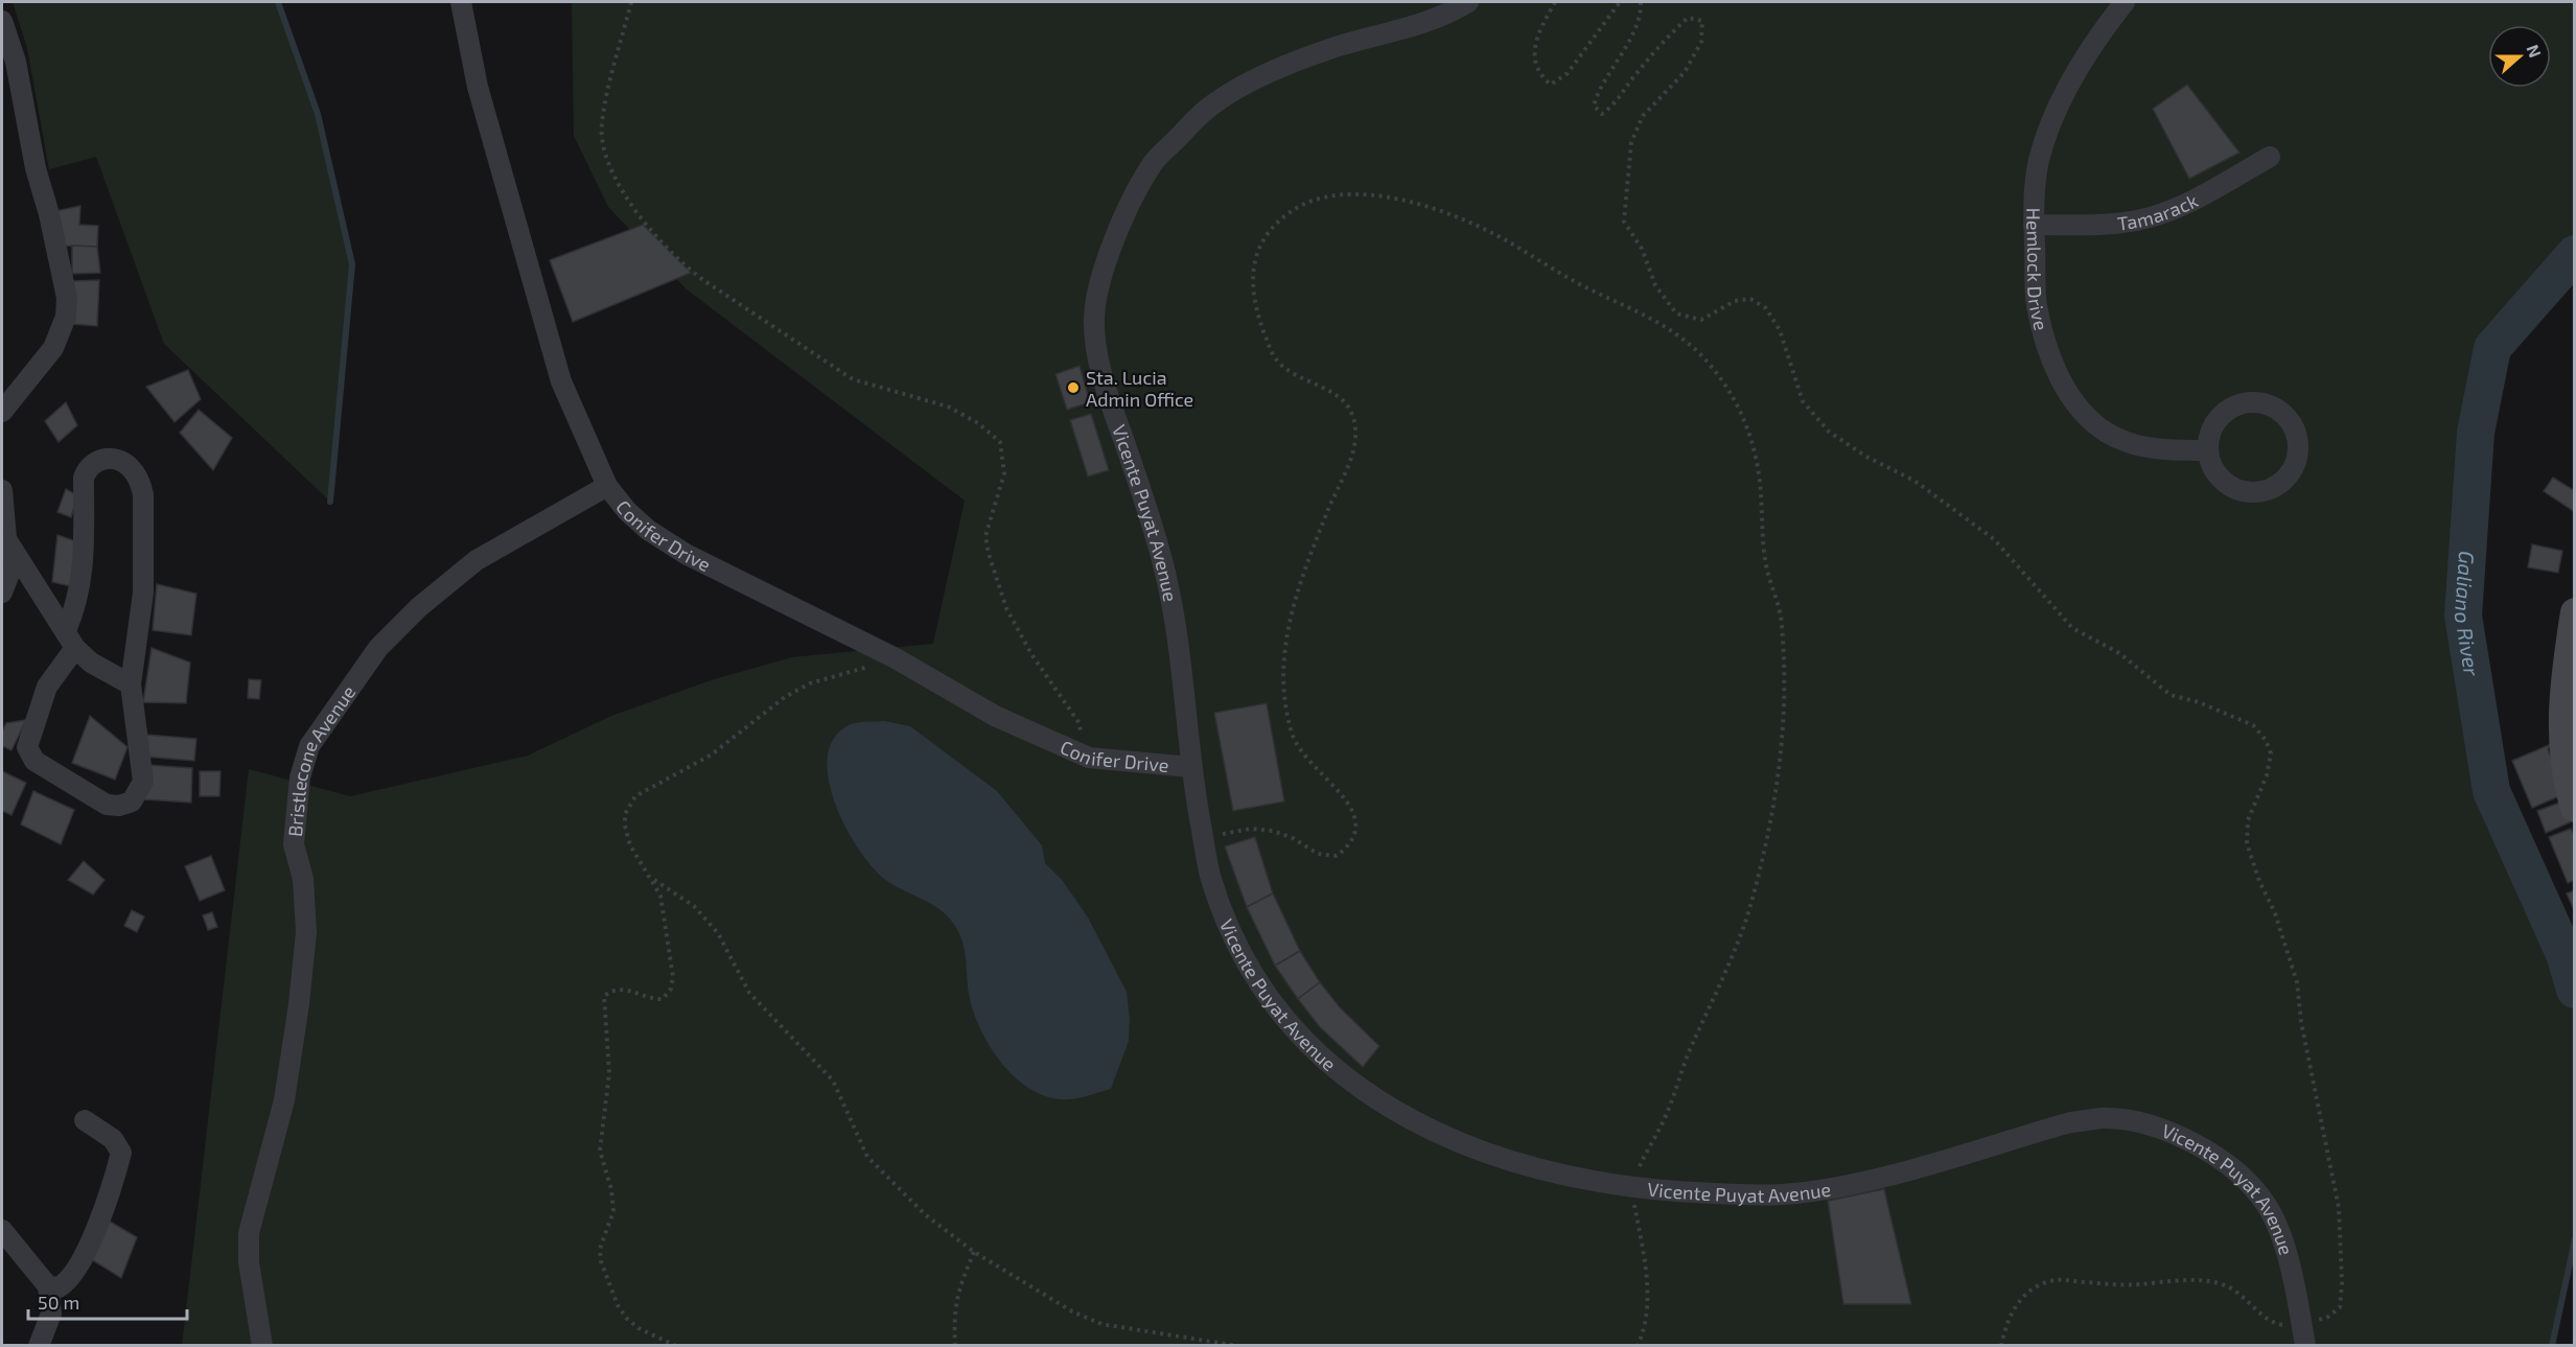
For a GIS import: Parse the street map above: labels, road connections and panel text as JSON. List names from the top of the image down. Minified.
{"streets":{"street":["Tamarack","Hemlock Drive","Vicente Puyat Avenue","Conifer Drive","Bristlecone Avenue"]},"crossings":[["Tamarack","Hemlock Drive"],["Vicente Puyat Avenue","Conifer Drive"],["Conifer Drive","Bristlecone Avenue"]],"water":["Galiano River"],"places":["Sta. Lucia Admin Office"],"scale_bar":"50 m","north":"right"}
